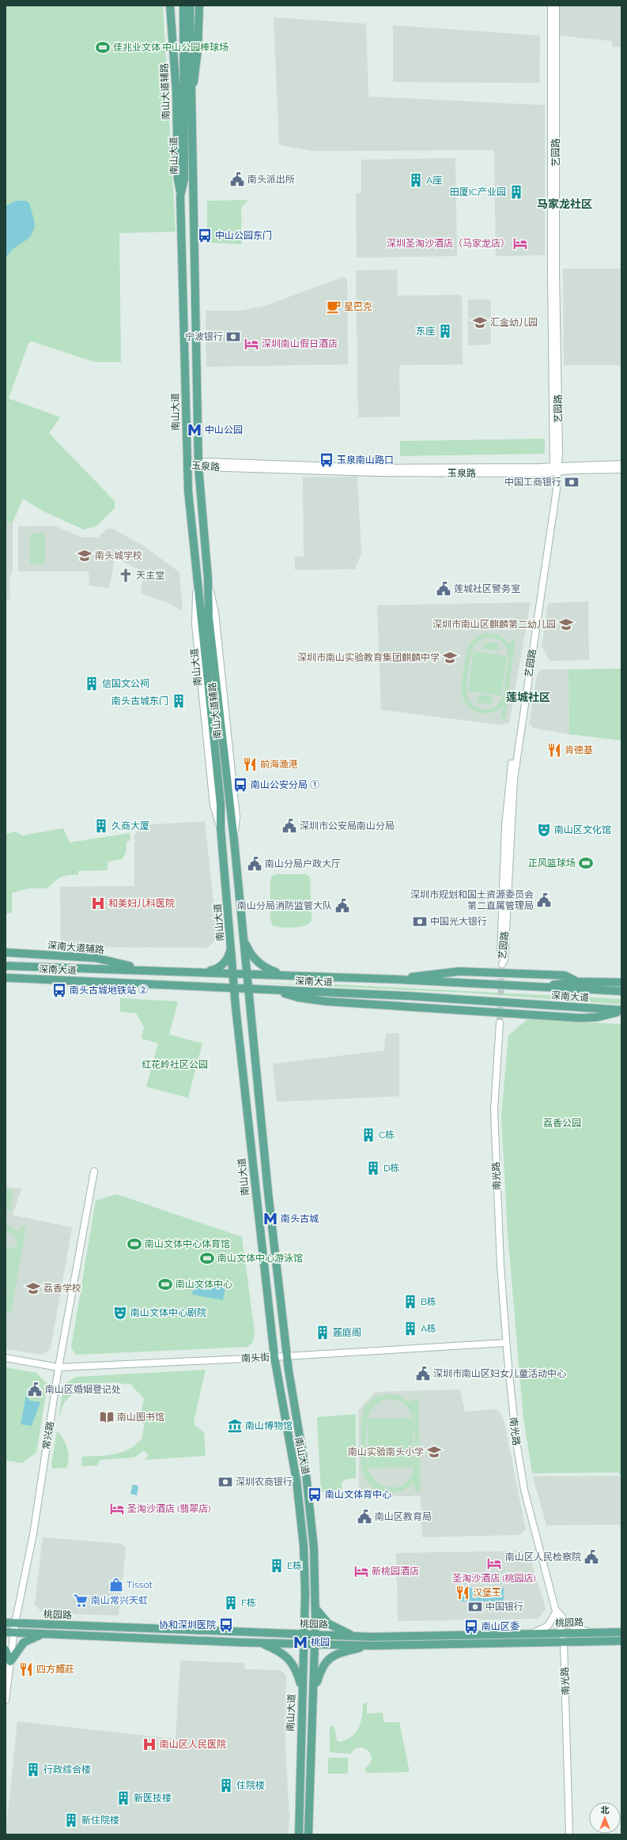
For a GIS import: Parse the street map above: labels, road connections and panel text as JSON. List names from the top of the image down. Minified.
{"streets":{"main road":["南山大道辅路","南山大道","深南大道辅路","深南大道","桃园路"],"street":["艺园路","玉泉路","南光路","南头街","常兴路"]},"crossings":[["南山大道辅路","南山大道"],["艺园路","玉泉路"],["南山大道","玉泉路"],["南山大道","深南大道"],["南山大道","南头街"],["南山大道","桃园路"],["深南大道辅路","深南大道"],["南光路","南头街"],["南光路","桃园路"],["南头街","常兴路"],["常兴路","桃园路"]],"districts":["马家龙社区","莲城社区"],"parks":["红花岭社区公园","荔香公园"],"places":{"sports":["佳兆业文体·中山公园棒球场","正风篮球场","南山文体中心体育馆","南山文体中心游泳馆","南山文体中心"],"public building":["南头派出所","莲城社区警务室","深圳市公安局南山分局","南山分局户政大厅","深圳市规划和国土资源委员会 第二直属管理局","南山分局消防监管大队","深圳市南山区妇女儿童活动中心","南山区婚姻登记处","南山区教育局","南山区人民检察院"],"building":["A座","田厦IC产业园","东座","信国文公祠","南头古城东门","久商大厦","C栋","D栋","B栋","A栋","麓庭阁","E栋","F栋","行政综合楼","住院楼","新医技楼","新住院楼"],"bus stop":["中山公园东门","玉泉南山路口","南山公安分局 ①","南头古城地铁站 ②","南山文体育中心","协和深圳医院","南山区委"],"hotel":["深圳圣淘沙酒店（马家龙店）","深圳南山假日酒店","圣淘沙酒店 (翡翠店)","圣淘沙酒店 (桃园店)","新桃园酒店"],"cafe":["星巴克"],"school or university":["汇金幼儿园","南头城学校","深圳市南山区麒麟第二幼儿园","深圳市南山实验教育集团麒麟中学","荔香学校","南山实验南头小学"],"bank":["宁波银行","中国工商银行","中国光大银行","深圳农商银行","中国银行"],"metro station":["中山公园","南头古城","桃园"],"church":["天主堂"],"restaurant":["肯德基","前海渔港","汉堡王","四方麵莊"],"theatre":["南山区文化馆","南山文体中心剧院"],"hospital":["和美妇儿科医院","南山区人民医院"],"library":["南山图书馆"],"museum":["南山博物馆"],"shop":["Tissot"],"supermarket":["南山常兴天虹"]},"north":"top"}
